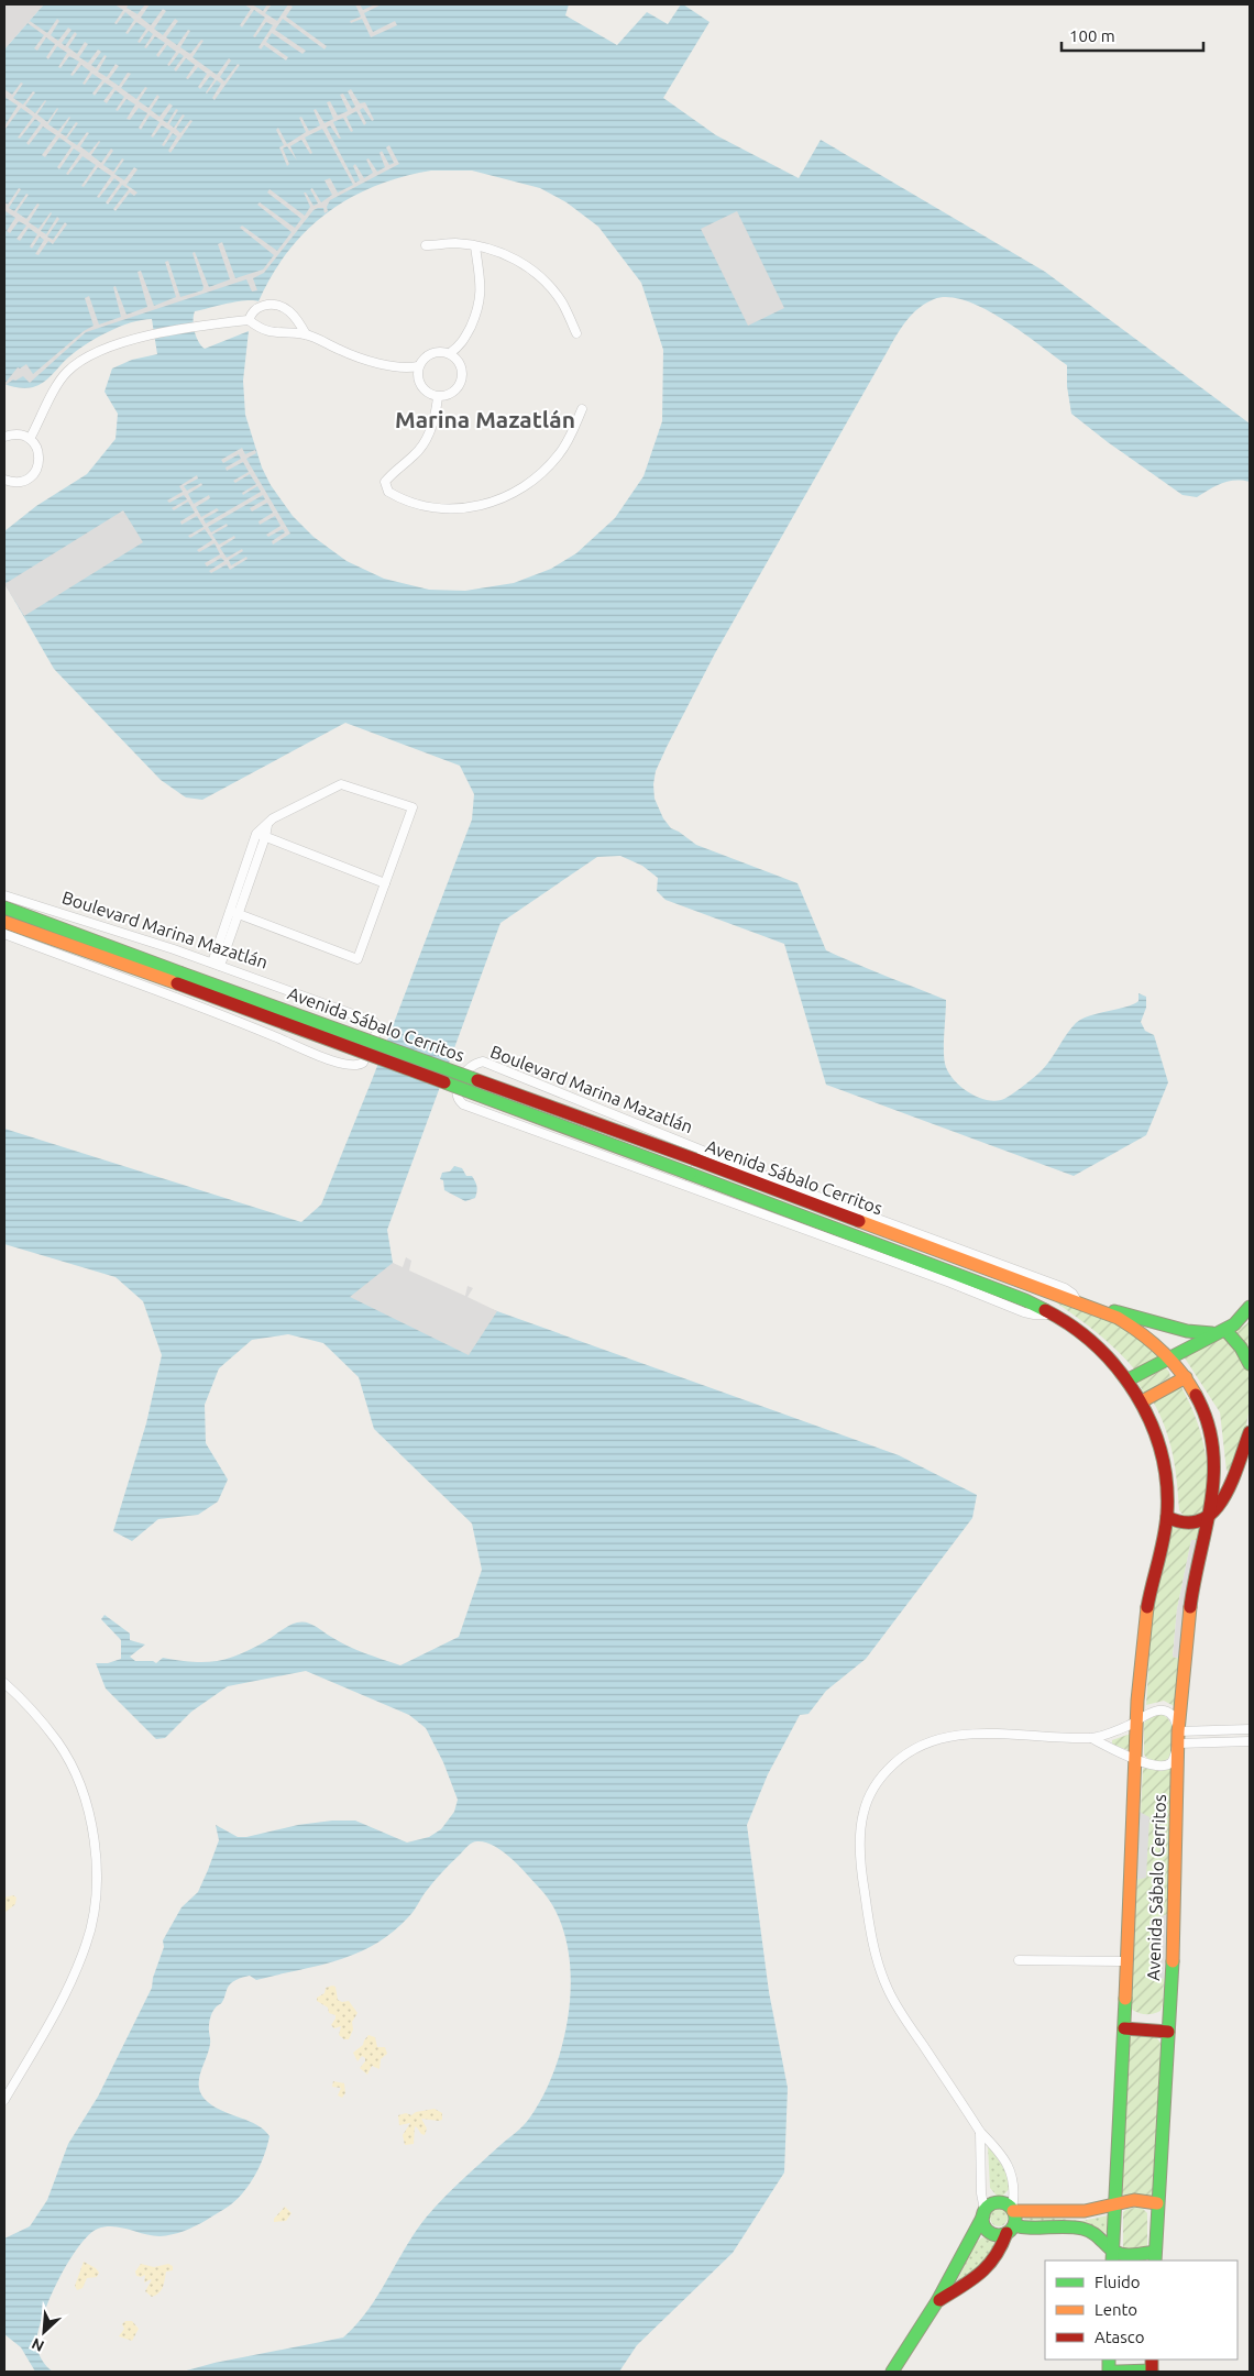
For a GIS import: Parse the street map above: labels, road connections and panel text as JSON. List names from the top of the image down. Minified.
{"streets":{"main road":["Boulevard Marina Mazatlán","Avenida Sábalo Cerritos"]},"crossings":[["Boulevard Marina Mazatlán","Avenida Sábalo Cerritos"]],"districts":["Marina Mazatlán"],"legend":["Fluido","Lento","Atasco"],"scale_bar":"100 m","north":"bottom left"}
